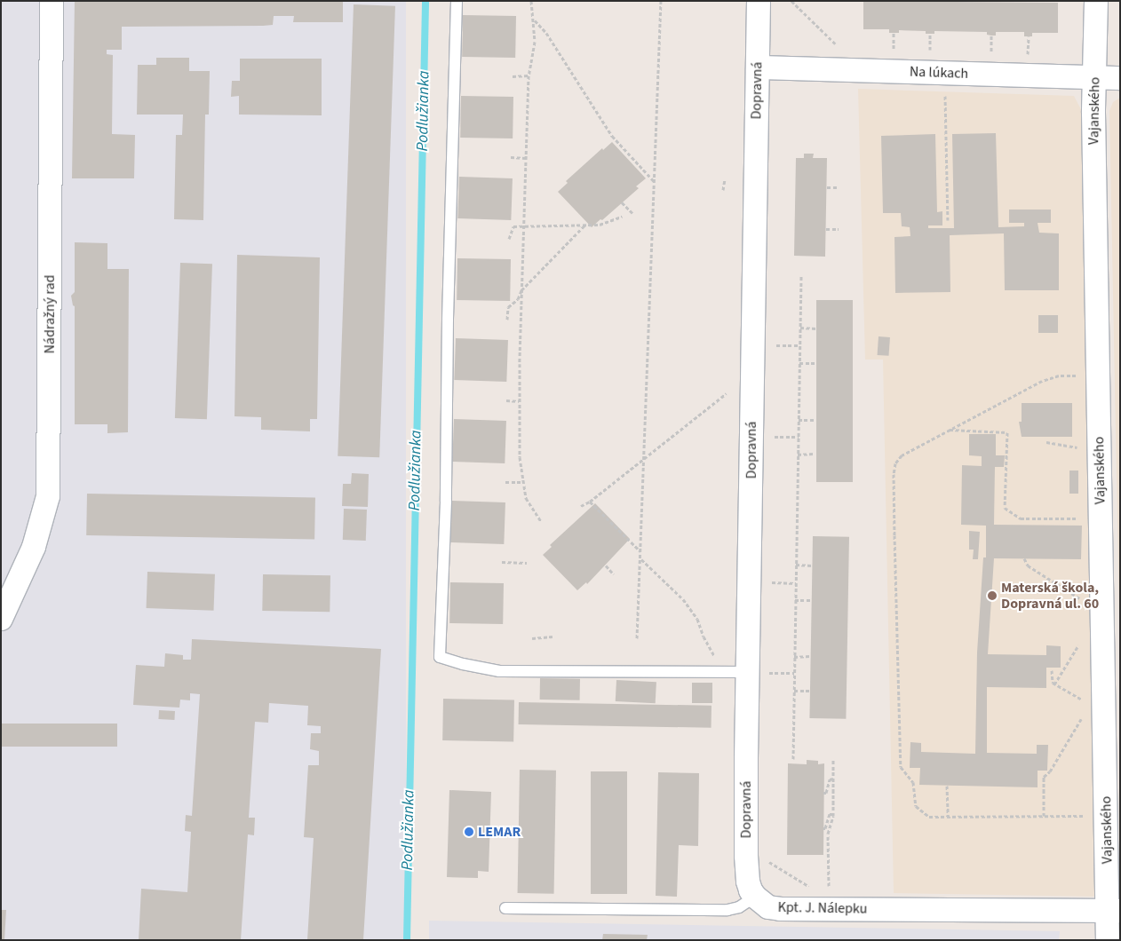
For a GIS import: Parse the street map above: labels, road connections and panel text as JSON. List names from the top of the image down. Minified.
{"streets":{"street":["Na lúkach","Dopravná","Vajanského","Nádražný rad","Kpt. J. Nálepku"]},"crossings":[["Na lúkach","Dopravná"],["Na lúkach","Vajanského"],["Dopravná","Kpt. J. Nálepku"],["Vajanského","Kpt. J. Nálepku"]],"water":["Podlužianka"],"places":["Materská škola, Dopravná ul. 60","LEMAR"]}
